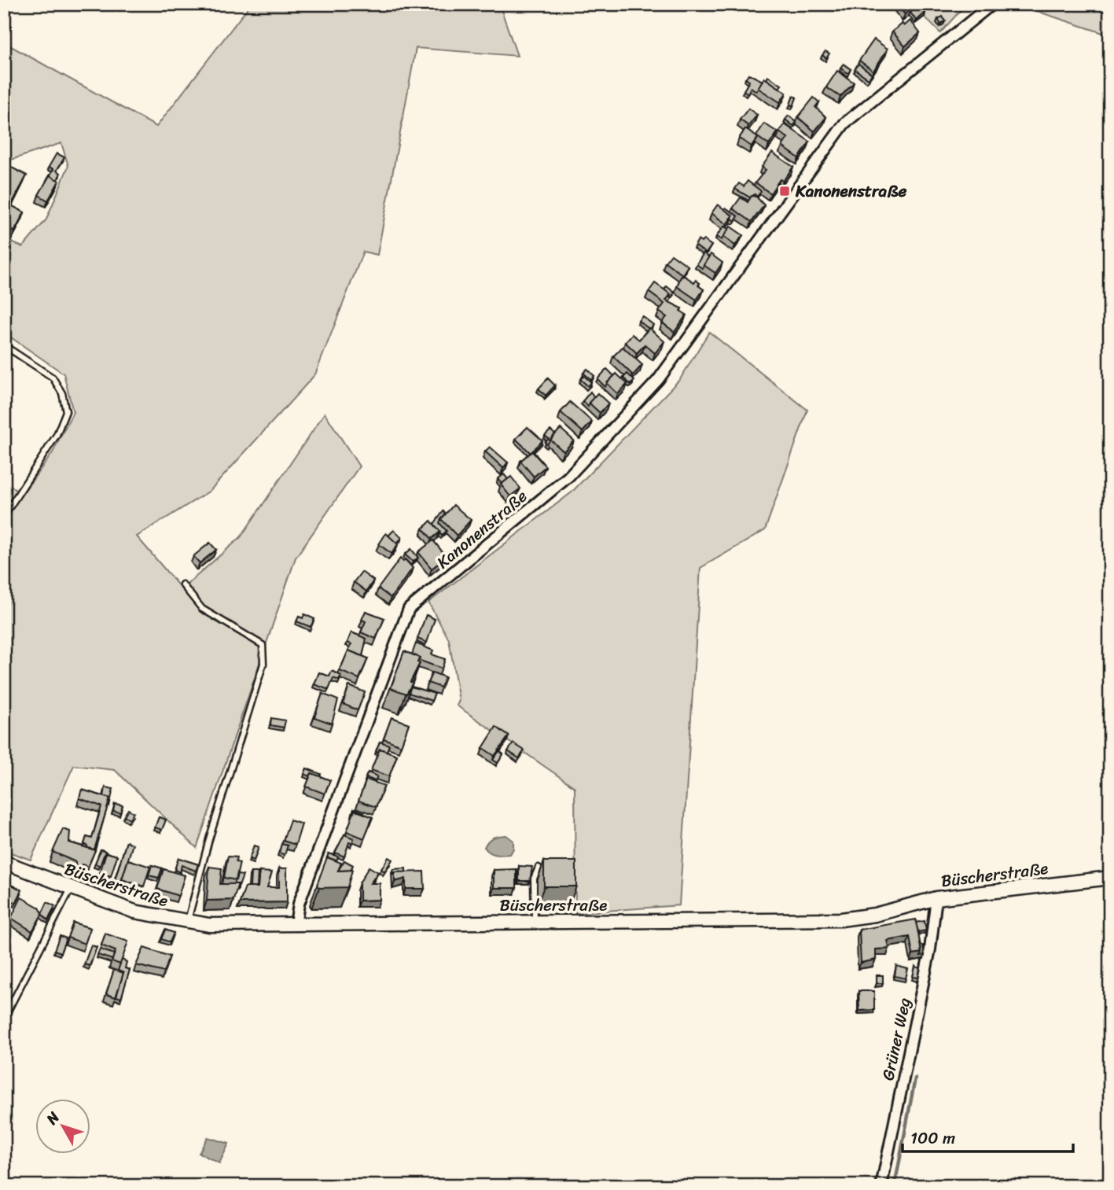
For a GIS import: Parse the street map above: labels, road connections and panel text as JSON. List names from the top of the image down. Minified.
{"streets":{"street":["Kanonenstraße","Büscherstraße","Grüner Weg"]},"crossings":[["Kanonenstraße","Büscherstraße"],["Büscherstraße","Grüner Weg"]],"places":{"transit":["Kanonenstraße"]},"scale_bar":"100 m","north":"top left"}
